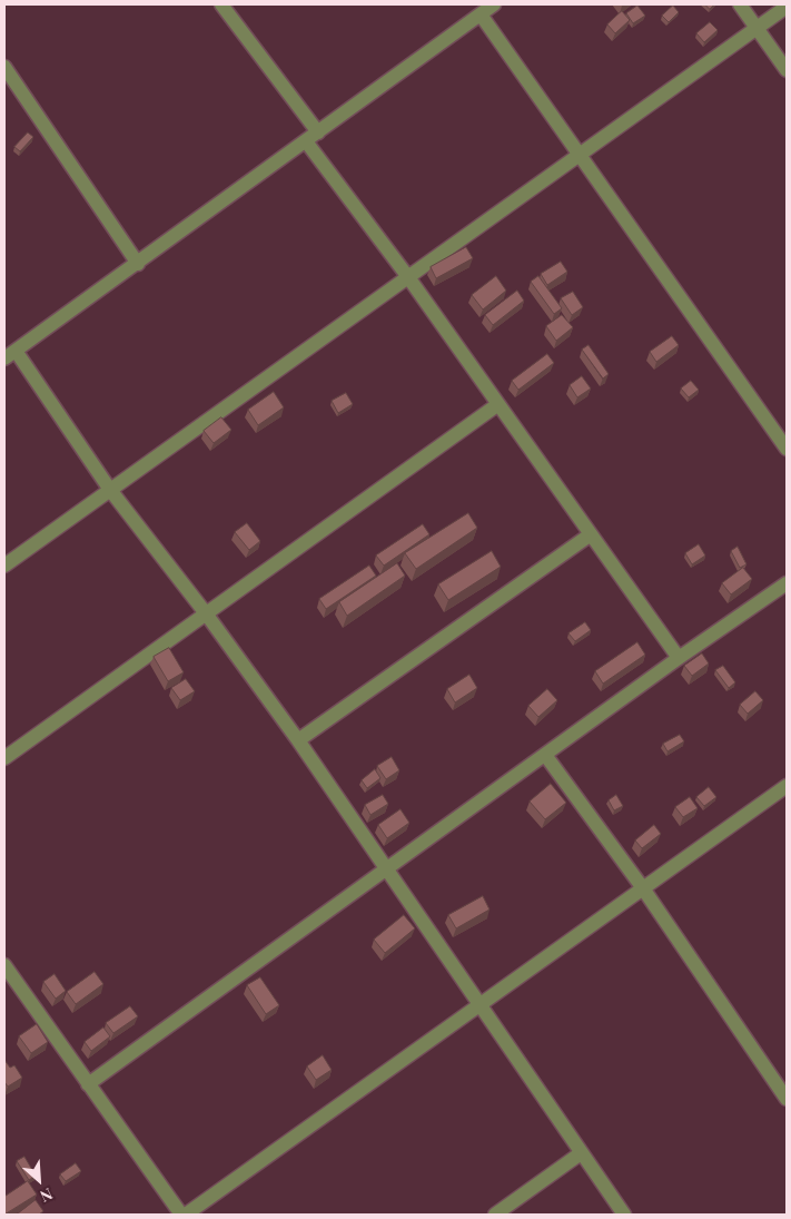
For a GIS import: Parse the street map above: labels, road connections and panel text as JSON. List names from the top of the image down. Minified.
{"north":"bottom right"}
